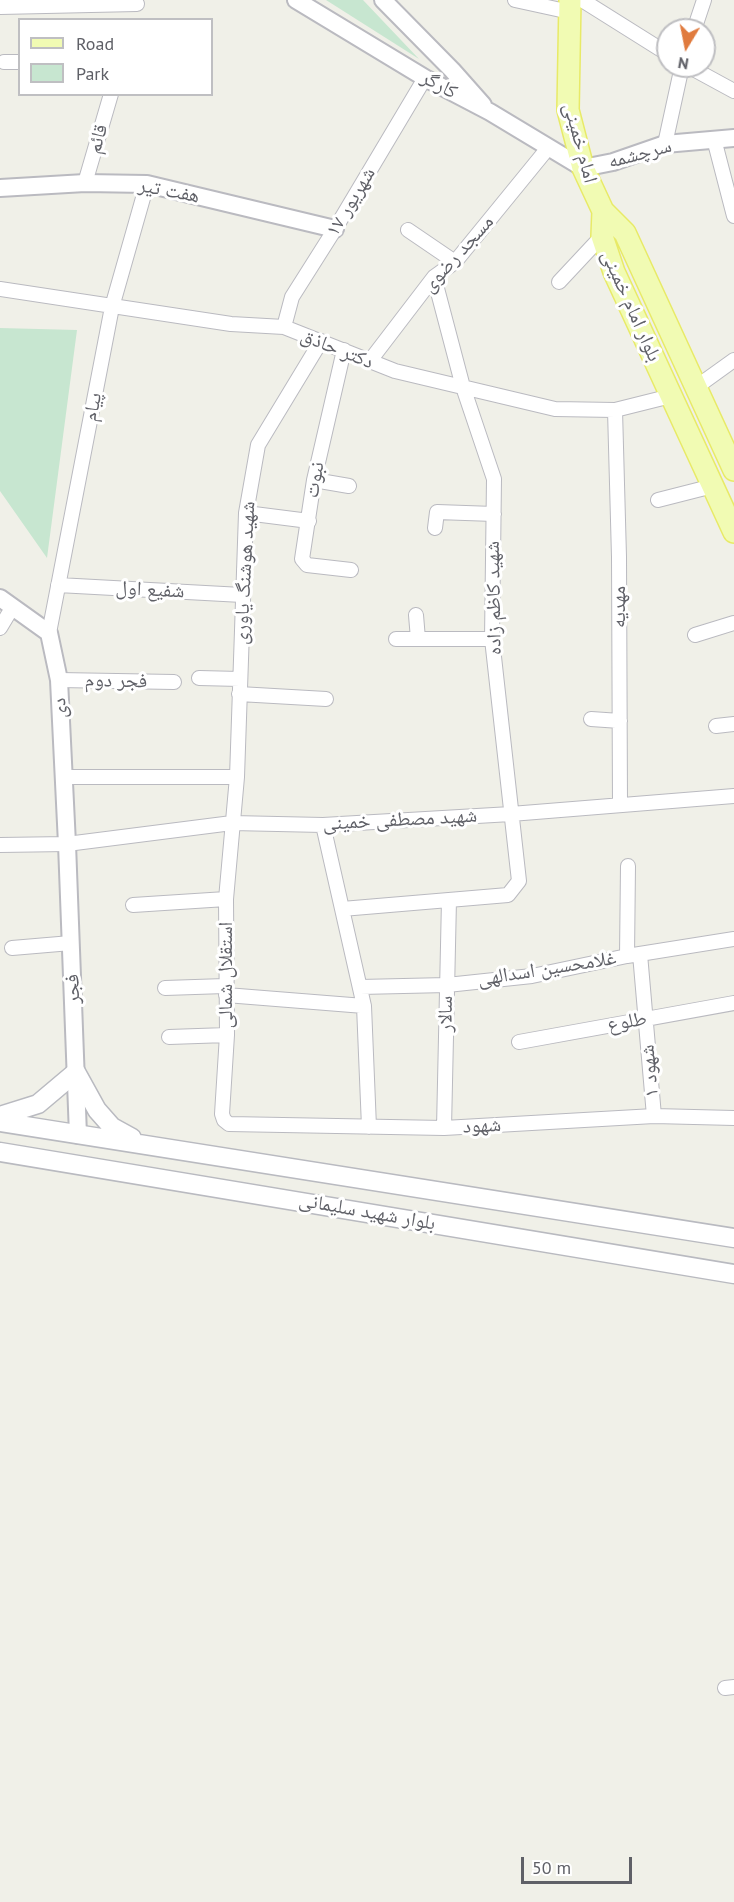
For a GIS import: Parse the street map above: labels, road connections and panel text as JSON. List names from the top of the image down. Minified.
{"streets":{"main road":["امام خمینی","بلوار امام خمینی","بلوار شهید سلیمانی"],"street":["کارگر","قائم","سرچشمه","هفت تیر","۱۷ شهریور","مسجد رضوی","دکتر حاذق","پیام","نبوت","شهید هوشنگ یاوری","شفیع اول","شهید کاظم زاده","مهدیه","فجر دوم","دی","شهید مصطفی خمینی","غلامحسین اسدالهی","استقلال شمالی","فجر","سالار","طلوع","شهود ۱","شهود"]},"crossings":[["کارگر","امام خمینی"],["کارگر","سرچشمه"],["کارگر","۱۷ شهریور"],["کارگر","مسجد رضوی"],["قائم","هفت تیر"],["امام خمینی","سرچشمه"],["امام خمینی","بلوار امام خمینی"],["هفت تیر","۱۷ شهریور"],["هفت تیر","پیام"],["۱۷ شهریور","دکتر حاذق"],["مسجد رضوی","دکتر حاذق"],["بلوار امام خمینی","دکتر حاذق"],["دکتر حاذق","پیام"],["دکتر حاذق","نبوت"],["دکتر حاذق","شهید هوشنگ یاوری"],["دکتر حاذق","شهید کاظم زاده"],["دکتر حاذق","مهدیه"],["پیام","شفیع اول"],["پیام","دی"],["شهید هوشنگ یاوری","شفیع اول"],["شهید هوشنگ یاوری","شهید مصطفی خمینی"],["شهید هوشنگ یاوری","استقلال شمالی"],["شهید کاظم زاده","شهید مصطفی خمینی"],["شهید کاظم زاده","سالار"],["مهدیه","شهید مصطفی خمینی"],["فجر دوم","دی"],["دی","شهید مصطفی خمینی"],["دی","فجر"],["شهید مصطفی خمینی","استقلال شمالی"],["شهید مصطفی خمینی","فجر"],["غلامحسین اسدالهی","سالار"],["غلامحسین اسدالهی","شهود ۱"],["استقلال شمالی","شهود"],["فجر","بلوار شهید سلیمانی"],["سالار","شهود"],["طلوع","شهود ۱"],["شهود ۱","شهود"]],"legend":["Road","Park"],"scale_bar":"50 m","north":"bottom"}
